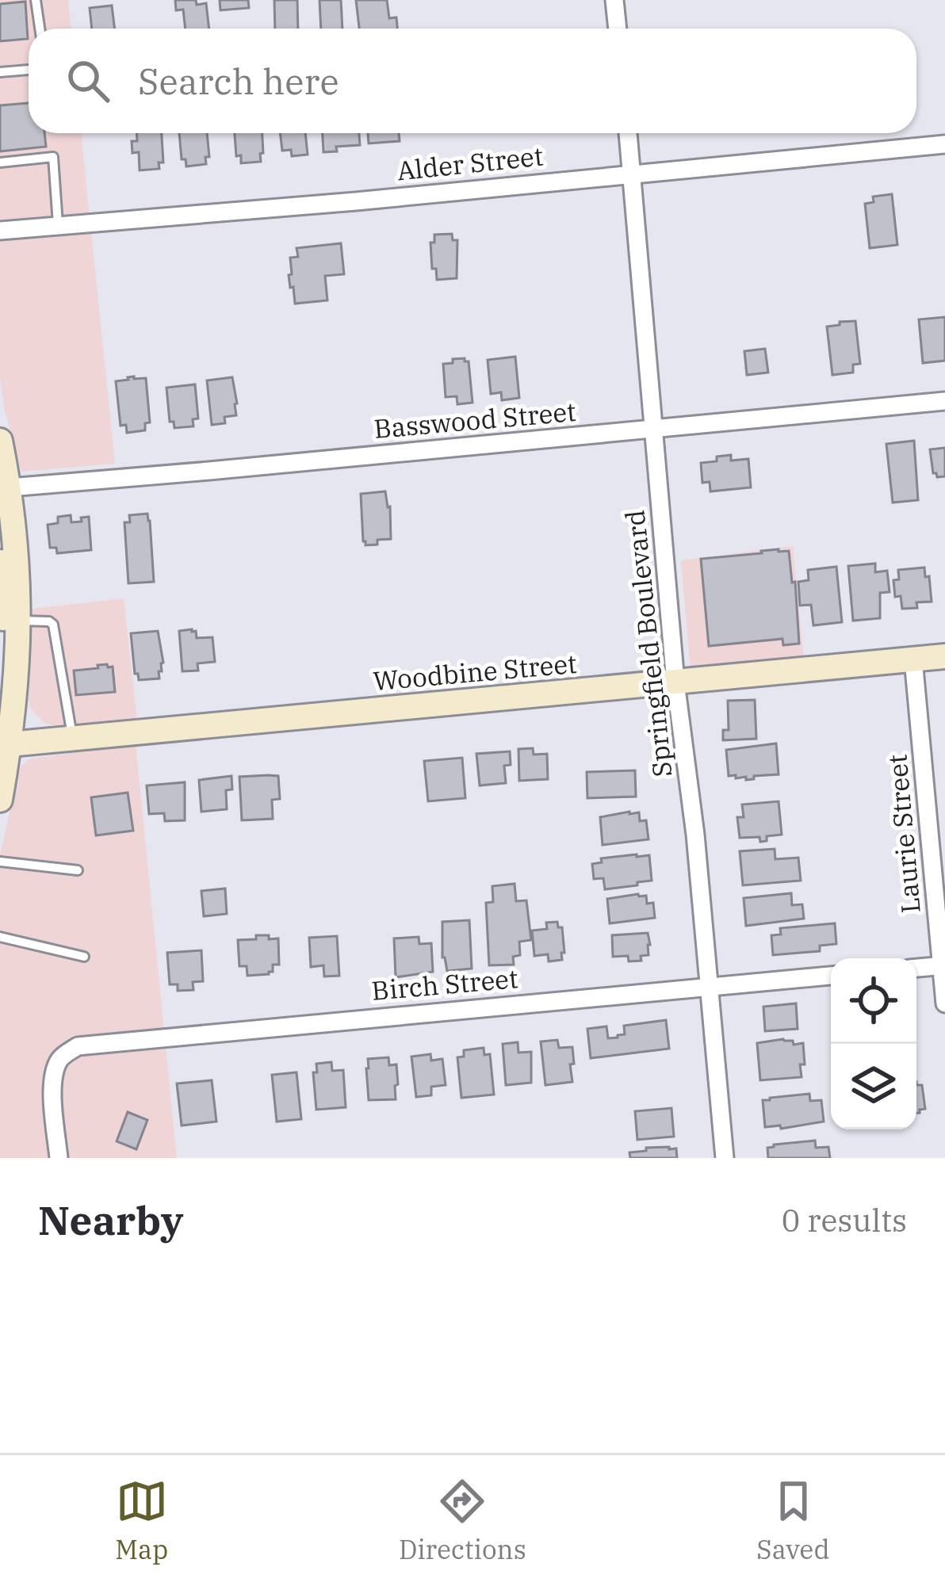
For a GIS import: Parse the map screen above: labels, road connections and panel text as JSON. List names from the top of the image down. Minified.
{"streets":{"street":["Alder Street","Basswood Street","Springfield Boulevard","Woodbine Street","Laurie Street","Birch Street"]},"crossings":[["Alder Street","Springfield Boulevard"],["Basswood Street","Springfield Boulevard"],["Springfield Boulevard","Woodbine Street"],["Springfield Boulevard","Birch Street"],["Woodbine Street","Laurie Street"]],"page":{"search":"Search here","heading":["Nearby","0 results"],"nav":["Map","Directions","Saved"]}}
